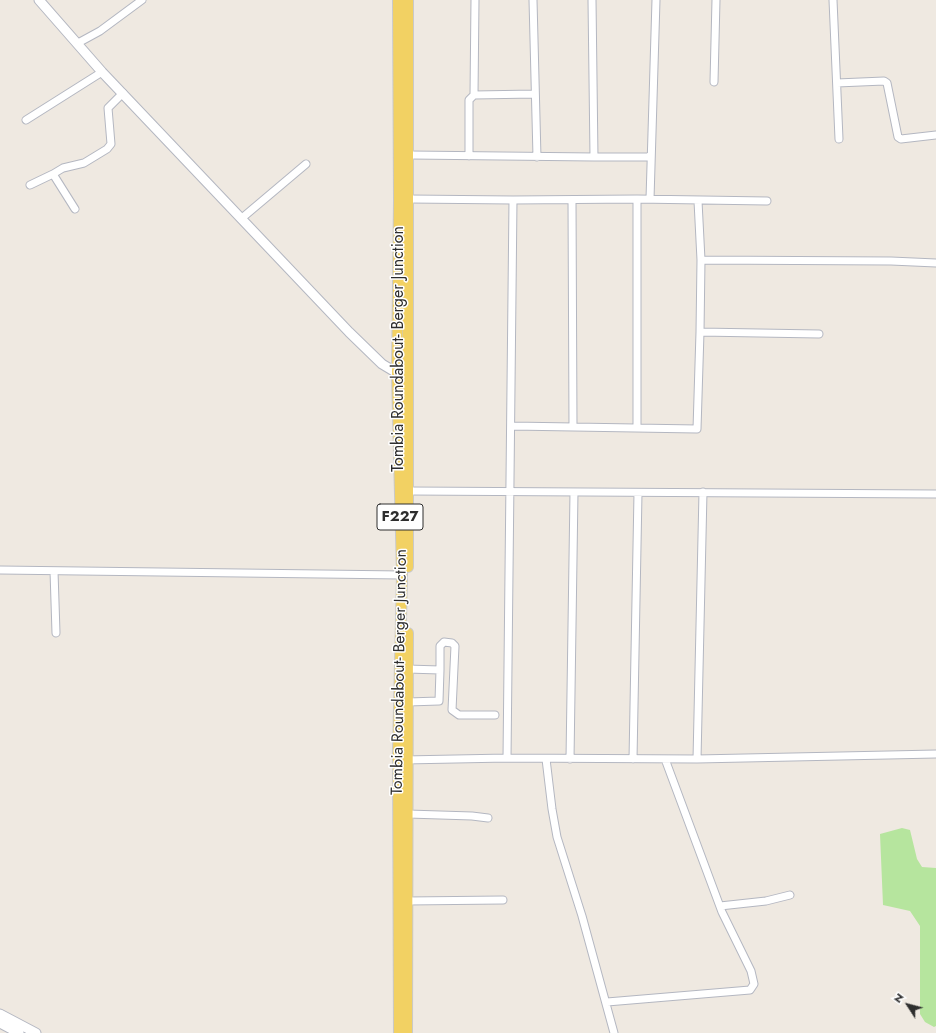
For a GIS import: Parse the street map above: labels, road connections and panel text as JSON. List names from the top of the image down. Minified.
{"streets":{"main road":["Tombia Roundabout- Berger Junction","F227"]},"north":"top left"}
